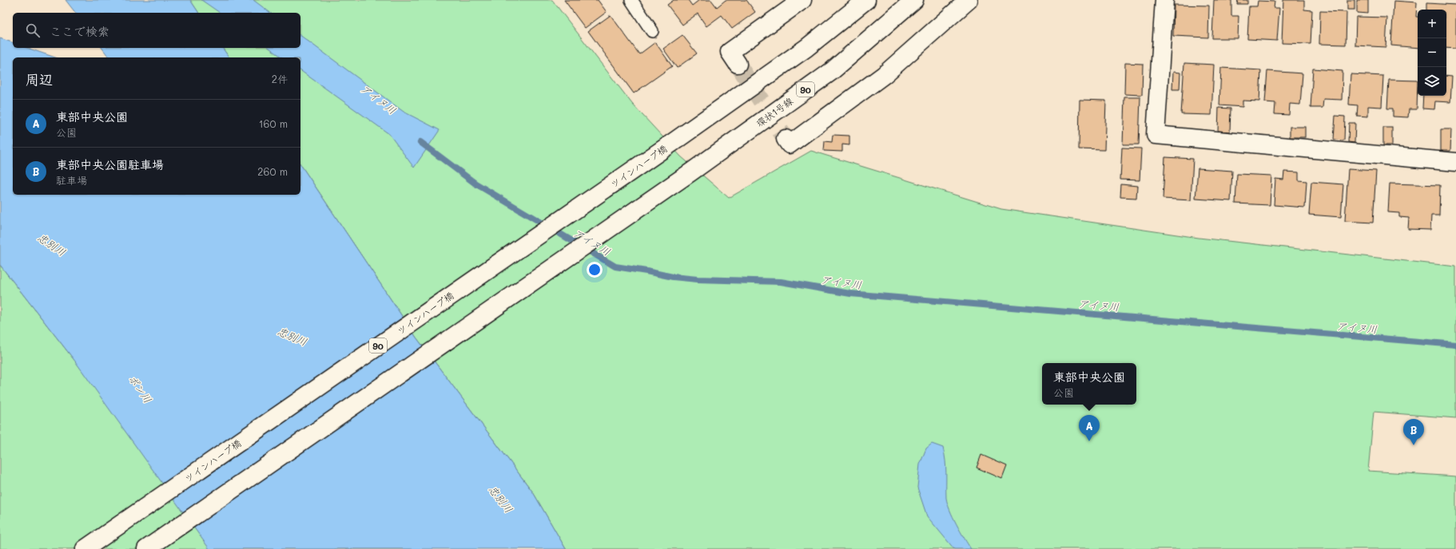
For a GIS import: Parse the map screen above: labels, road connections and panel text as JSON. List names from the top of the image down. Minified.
{"streets":{"main road":["90","環状1号線","ツインハープ橋"]},"water":["アイヌ川","忠別川","ポン川"],"page":{"map_buttons":["+","−"],"search":"ここで検索","heading":["周辺","2件"],"list":[{"mark":"A","name":"東部中央公園","note":"公園","value":"160 m"},{"mark":"B","name":"東部中央公園駐車場","note":"駐車場","value":"260 m"}],"popup":["東部中央公園","公園"],"pins":["A","B"]}}
